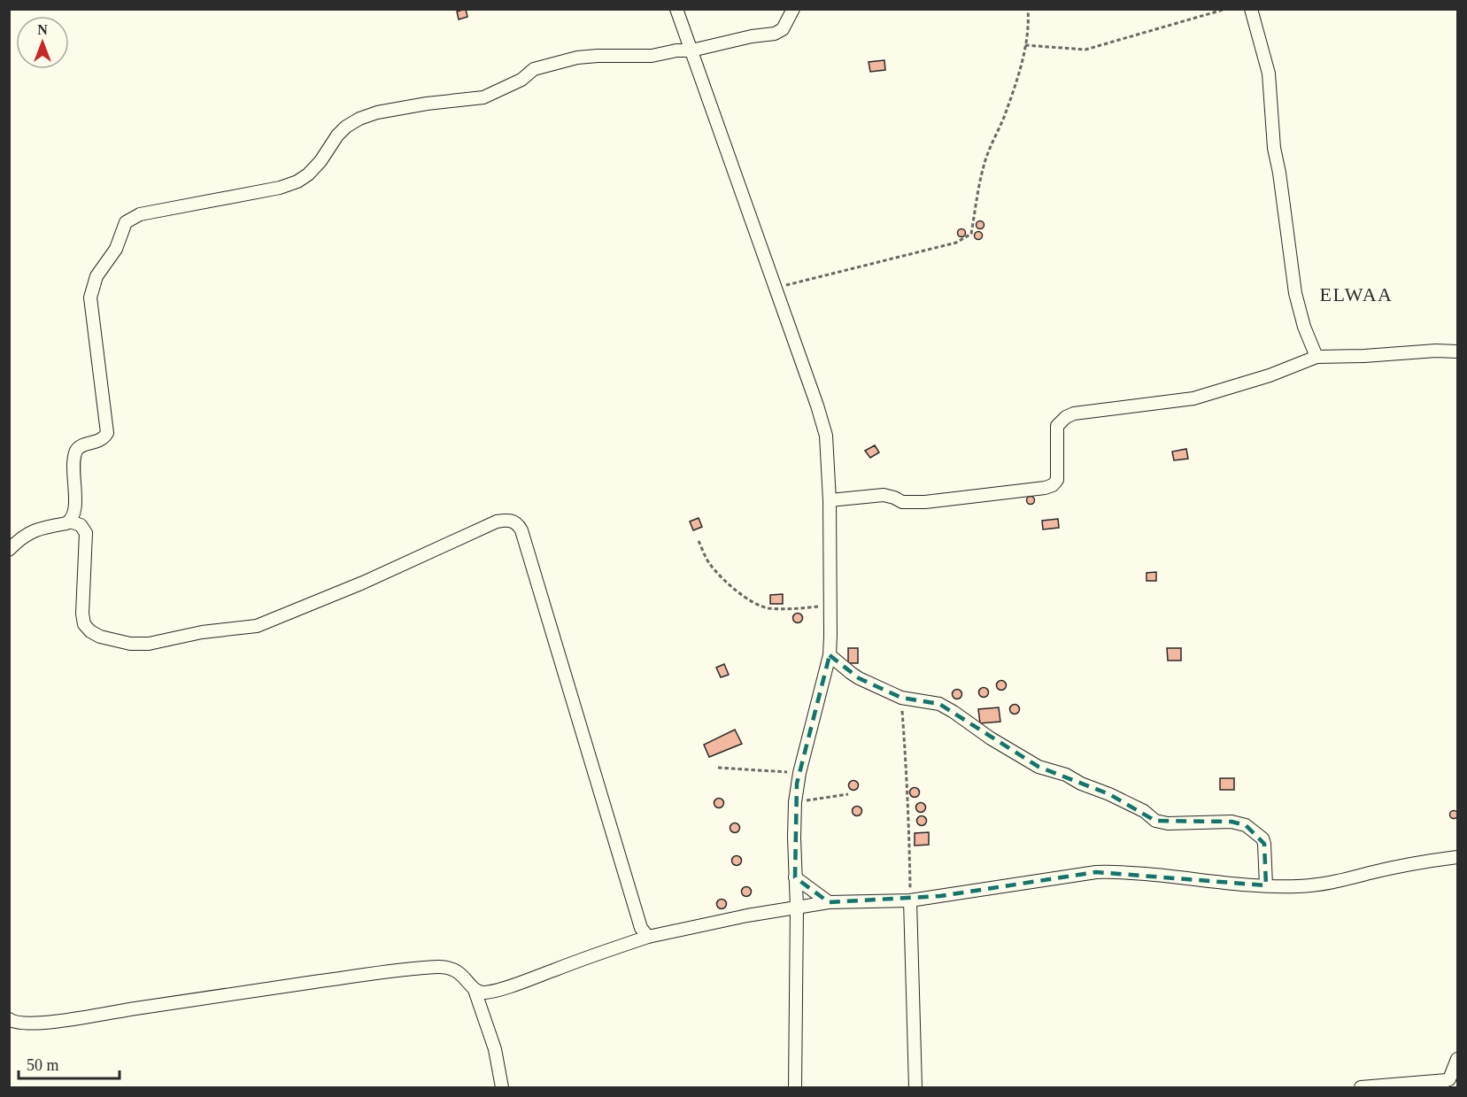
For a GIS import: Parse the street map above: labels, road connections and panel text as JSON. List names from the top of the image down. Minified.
{"districts":["ELWAA"],"scale_bar":"50 m","north":"top"}
